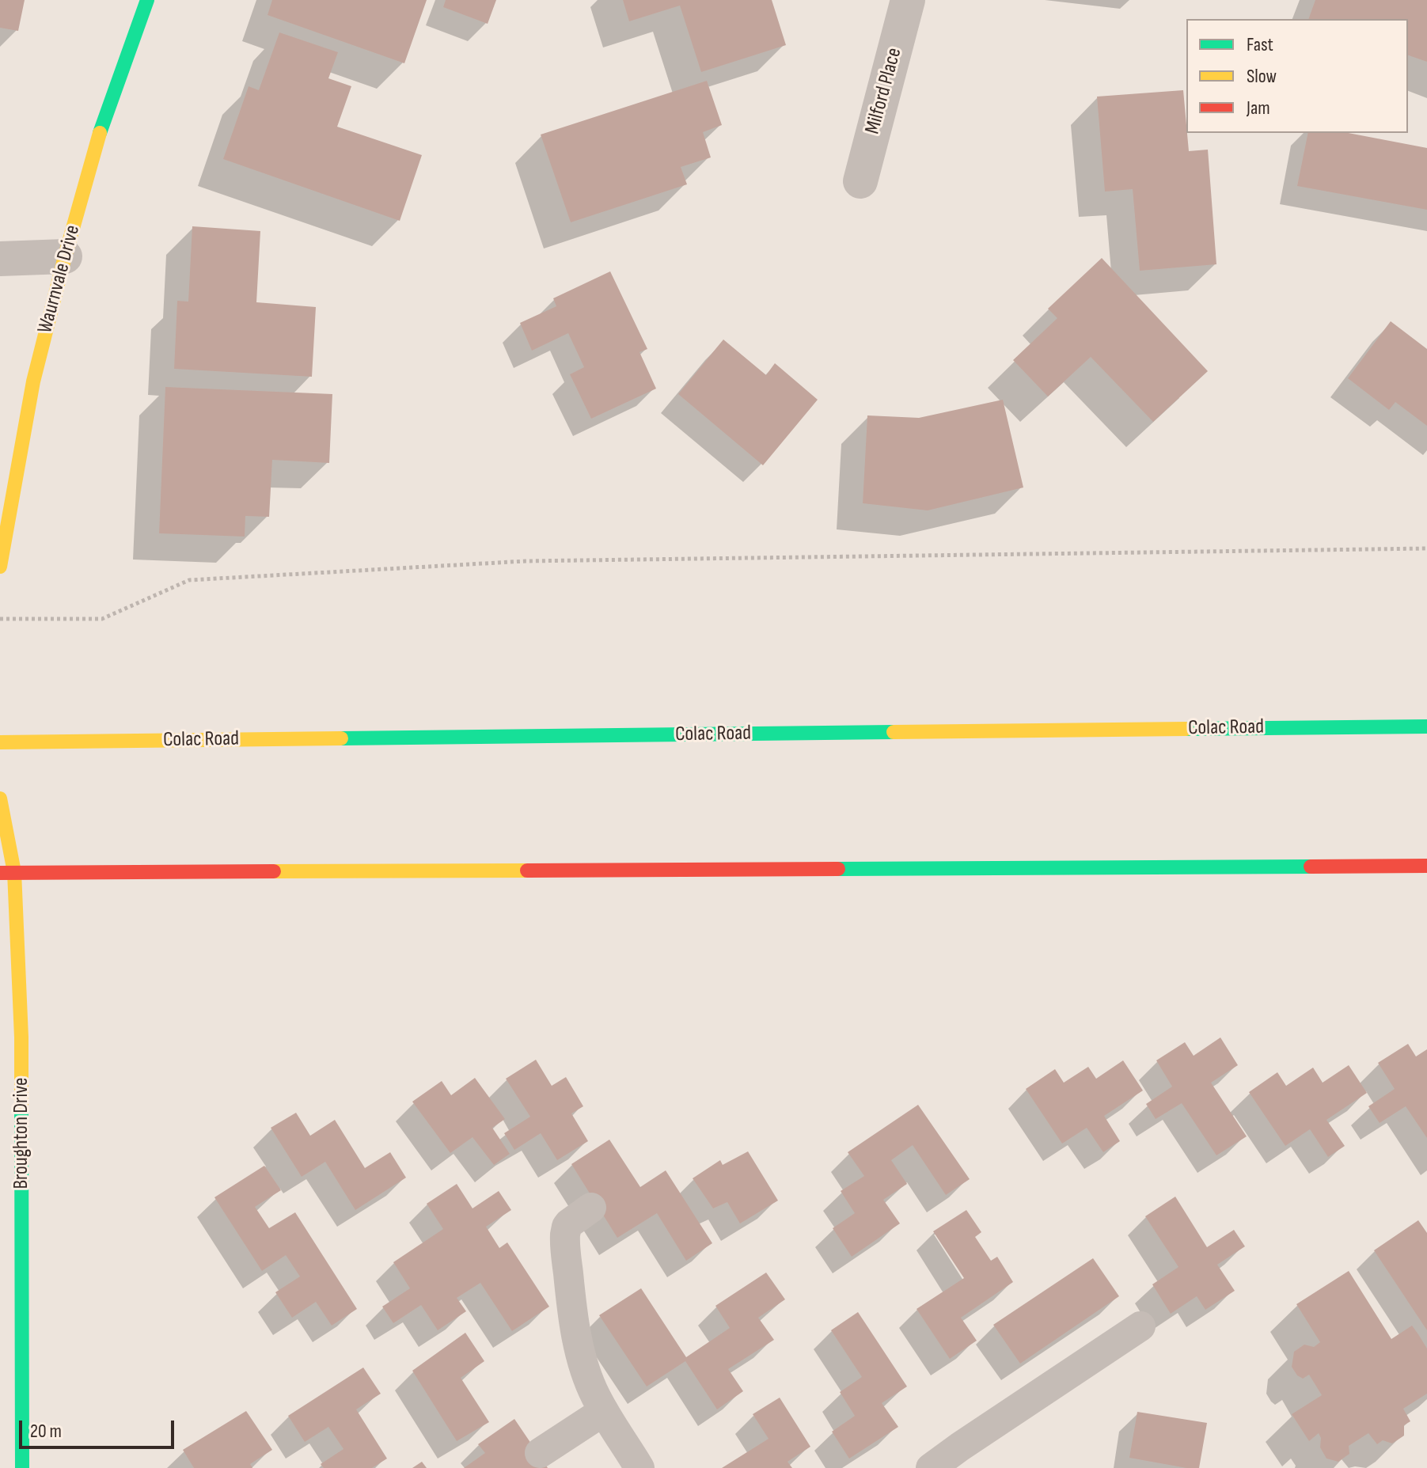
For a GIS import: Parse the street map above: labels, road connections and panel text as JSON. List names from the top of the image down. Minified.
{"streets":{"main road":["Waurnvale Drive","Colac Road","Broughton Drive"],"street":["Milford Place"]},"legend":["Fast","Slow","Jam"],"scale_bar":"20 m"}
